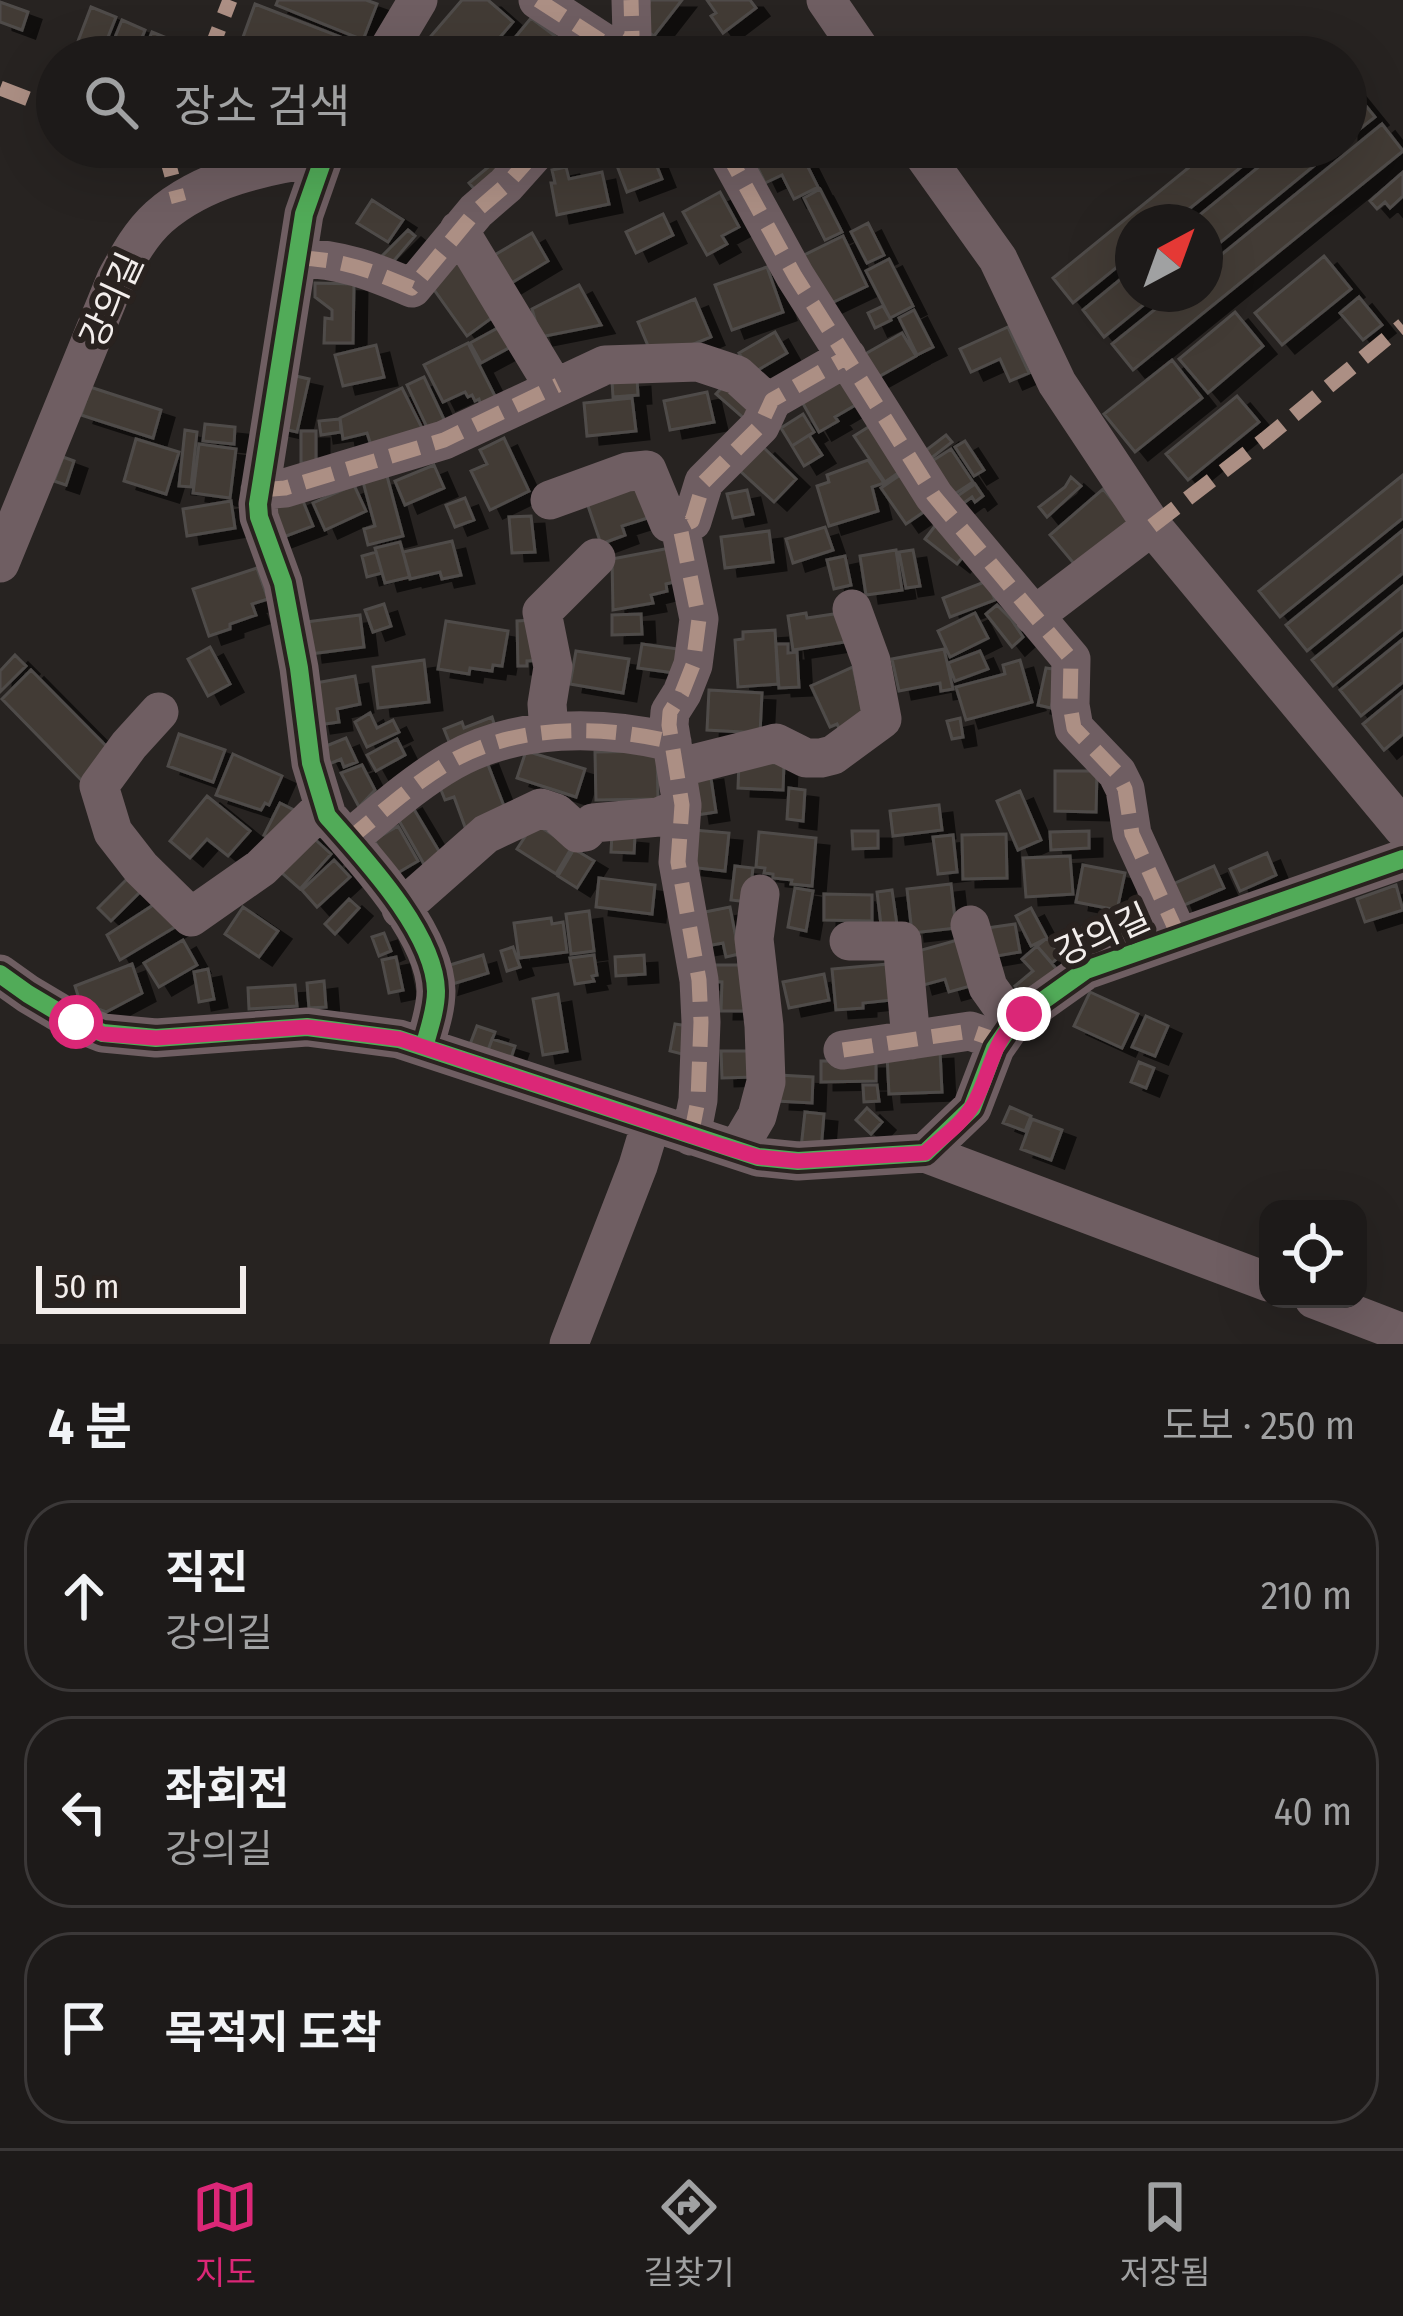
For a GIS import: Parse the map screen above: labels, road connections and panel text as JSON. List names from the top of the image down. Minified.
{"streets":{"street":["강의길"]},"scale_bar":"50 m","north":"top right","page":{"search":"장소 검색","scale":"50 m","heading":["4 분","도보 · 250 m"],"list":[["직진","강의길","210 m"],["좌회전","강의길","40 m"],"목적지 도착"],"nav":["지도","길찾기","저장됨"]}}
